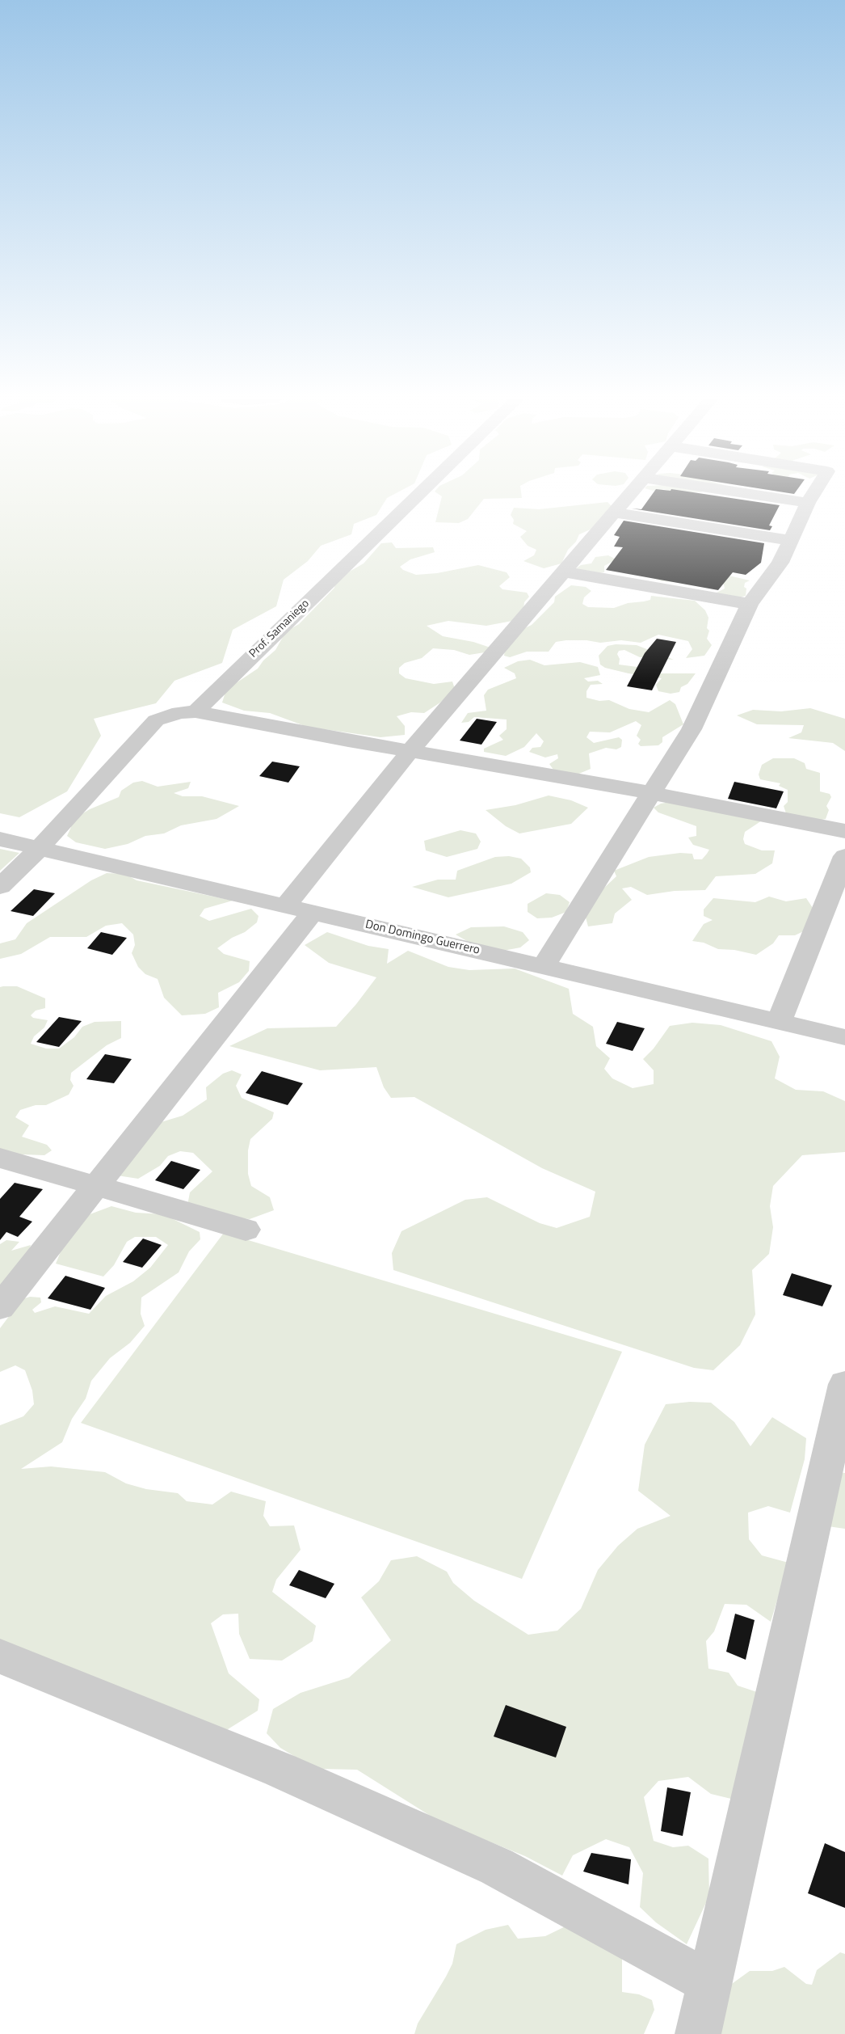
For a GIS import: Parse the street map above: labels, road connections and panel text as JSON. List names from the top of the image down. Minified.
{"streets":{"street":["Prof. Samaniego","Don Domingo Guerrero"]}}
